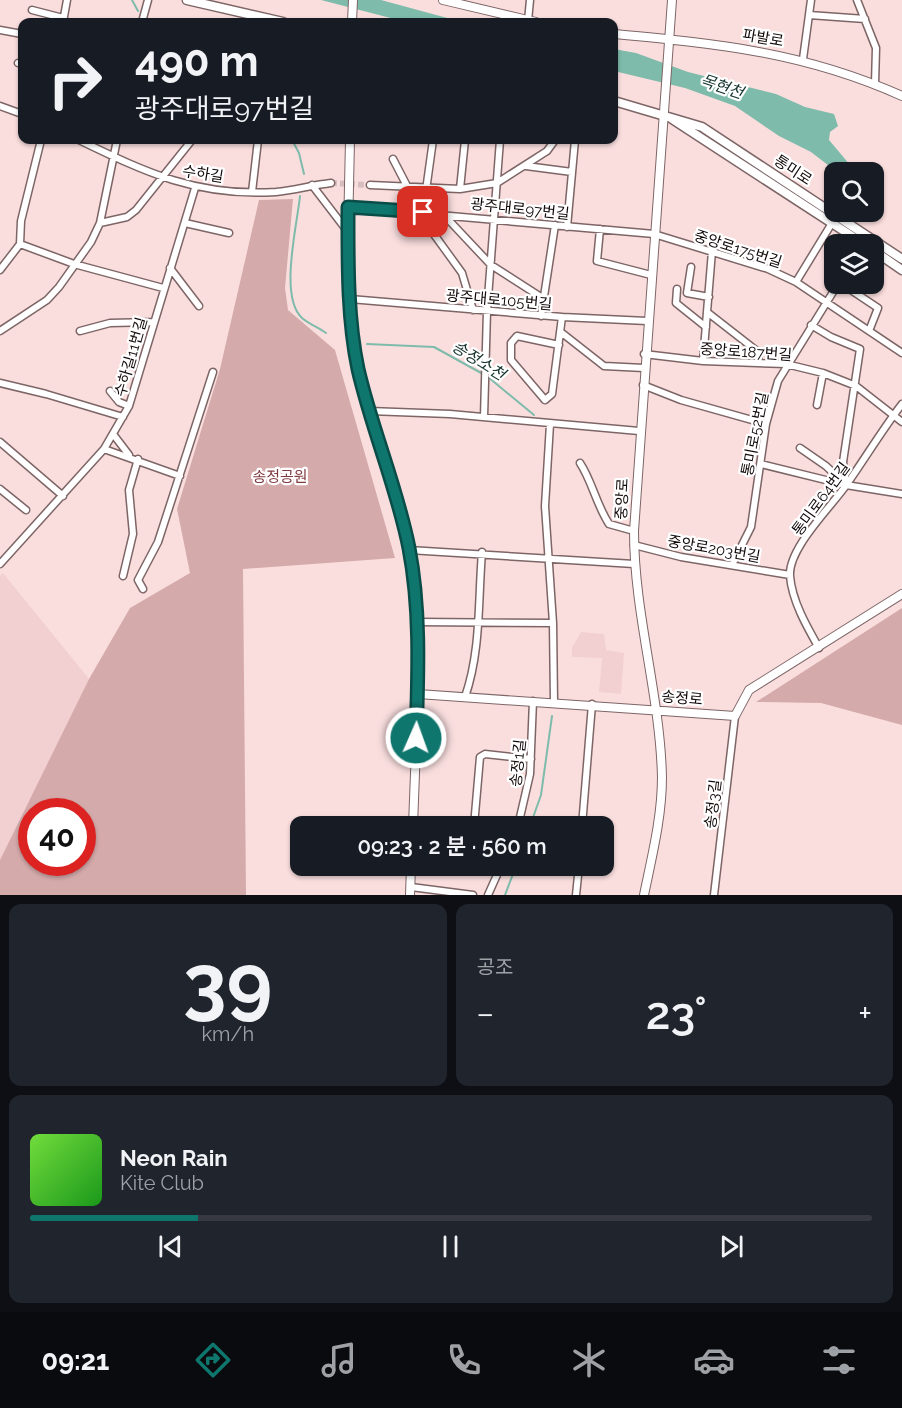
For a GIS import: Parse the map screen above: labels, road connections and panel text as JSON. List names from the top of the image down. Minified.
{"streets":{"main road":["통미로"],"street":["파발로","수하길","광주대로97번길","중앙로175번길","광주대로105번길","중앙로187번길","수하길11번길","통미로52번길","중앙로","통미로64번길","중앙로203번길","송정로","송정1길","송정3길"]},"crossings":[["파발로","중앙로"],["통미로","중앙로"],["수하길","수하길11번길"],["광주대로97번길","중앙로175번길"],["광주대로97번길","중앙로"],["중앙로175번길","통미로52번길"],["중앙로175번길","중앙로"],["광주대로105번길","중앙로"],["중앙로187번길","통미로52번길"],["중앙로187번길","중앙로"],["중앙로187번길","통미로64번길"],["통미로52번길","중앙로203번길"],["중앙로","중앙로203번길"],["중앙로","송정로"],["통미로64번길","중앙로203번길"],["송정로","송정1길"],["송정로","송정3길"]],"water":["목현천","송정소천"],"parks":["송정공원"],"page":{"turn":["490 m","광주대로97번길"],"limit":"40","trip":"09:23 · 2 분 · 560 m","tile":[["39","km/h"],"공조"],"heat":["−","23°","+"],"song":["Neon Rain","Kite Club"],"tabs":"09:21"}}
